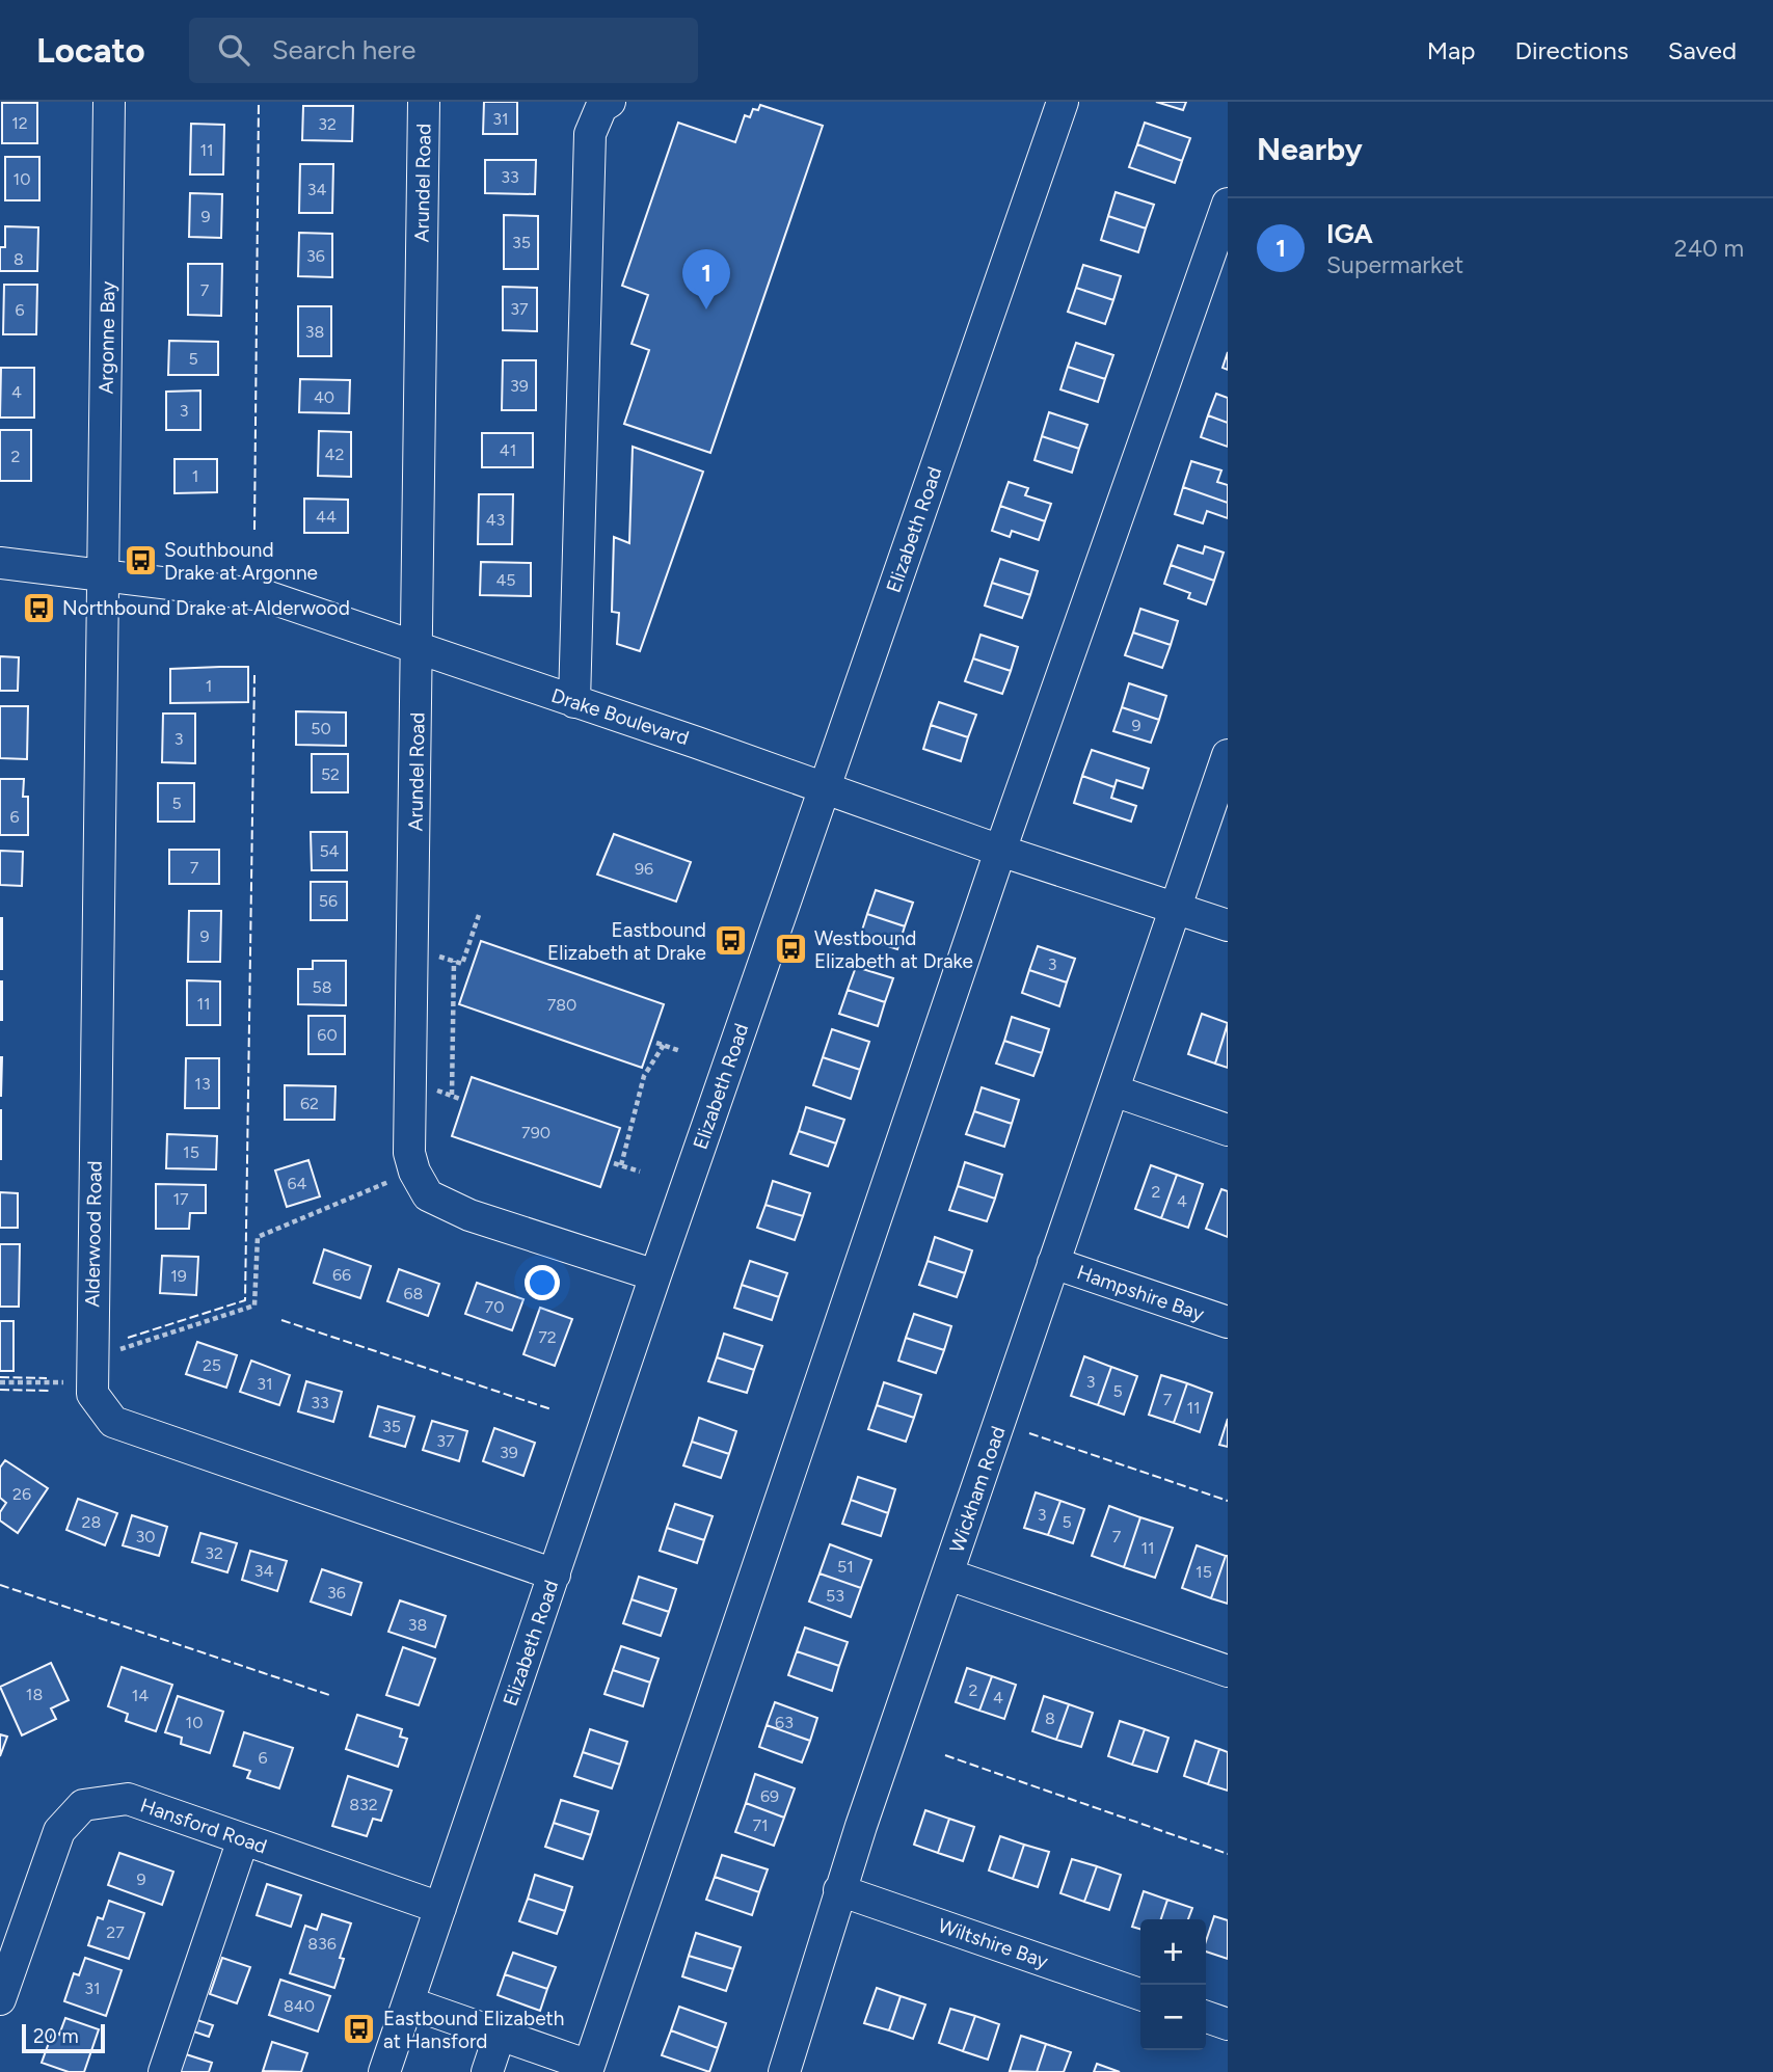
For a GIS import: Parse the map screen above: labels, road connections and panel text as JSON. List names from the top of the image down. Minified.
{"streets":{"street":["Arundel Road","Argonne Bay","Elizabeth Road","Drake Boulevard","Alderwood Road","Hampshire Bay","Wickham Road","Hansford Road","Wiltshire Bay"]},"crossings":[["Arundel Road","Drake Boulevard"],["Argonne Bay","Drake Boulevard"],["Argonne Bay","Alderwood Road"],["Elizabeth Road","Drake Boulevard"],["Elizabeth Road","Alderwood Road"],["Elizabeth Road","Hansford Road"],["Drake Boulevard","Alderwood Road"],["Drake Boulevard","Wickham Road"],["Hampshire Bay","Wickham Road"],["Wickham Road","Wiltshire Bay"]],"places":{"bus stop":["Southbound Drake at Argonne","Northbound Drake at Alderwood","Eastbound Elizabeth at Drake","Westbound Elizabeth at Drake","Eastbound Elizabeth at Hansford"]},"house_numbers":["31","12","32","11","33","10","34","9","35","36","8","7","37","6","38","5","39","4","40","3","41","42","2","1","44","43","45","1","9","50","3","52","5","6","54","7","96","56","9","3","58","11","780","60","13","62","790","15","64","2","17","4","66","19","68","70","72","25","3","31","5","7","33","11","35","37","39","26","3","28","5","30","7","11","32","51","34","15","36","53","38","2","18","14","4","8","10","63","6","69","832","71","9","27","836","31","840"],"scale_bar":"20 m","page":{"header":"Locato","search":"Search here","nav":["Map","Directions","Saved"],"heading":"Nearby","list":[{"mark":"1","name":"IGA","note":"Supermarket","value":"240 m"}],"pins":"1","map_buttons":["+","−"],"scale":"20 m"}}
